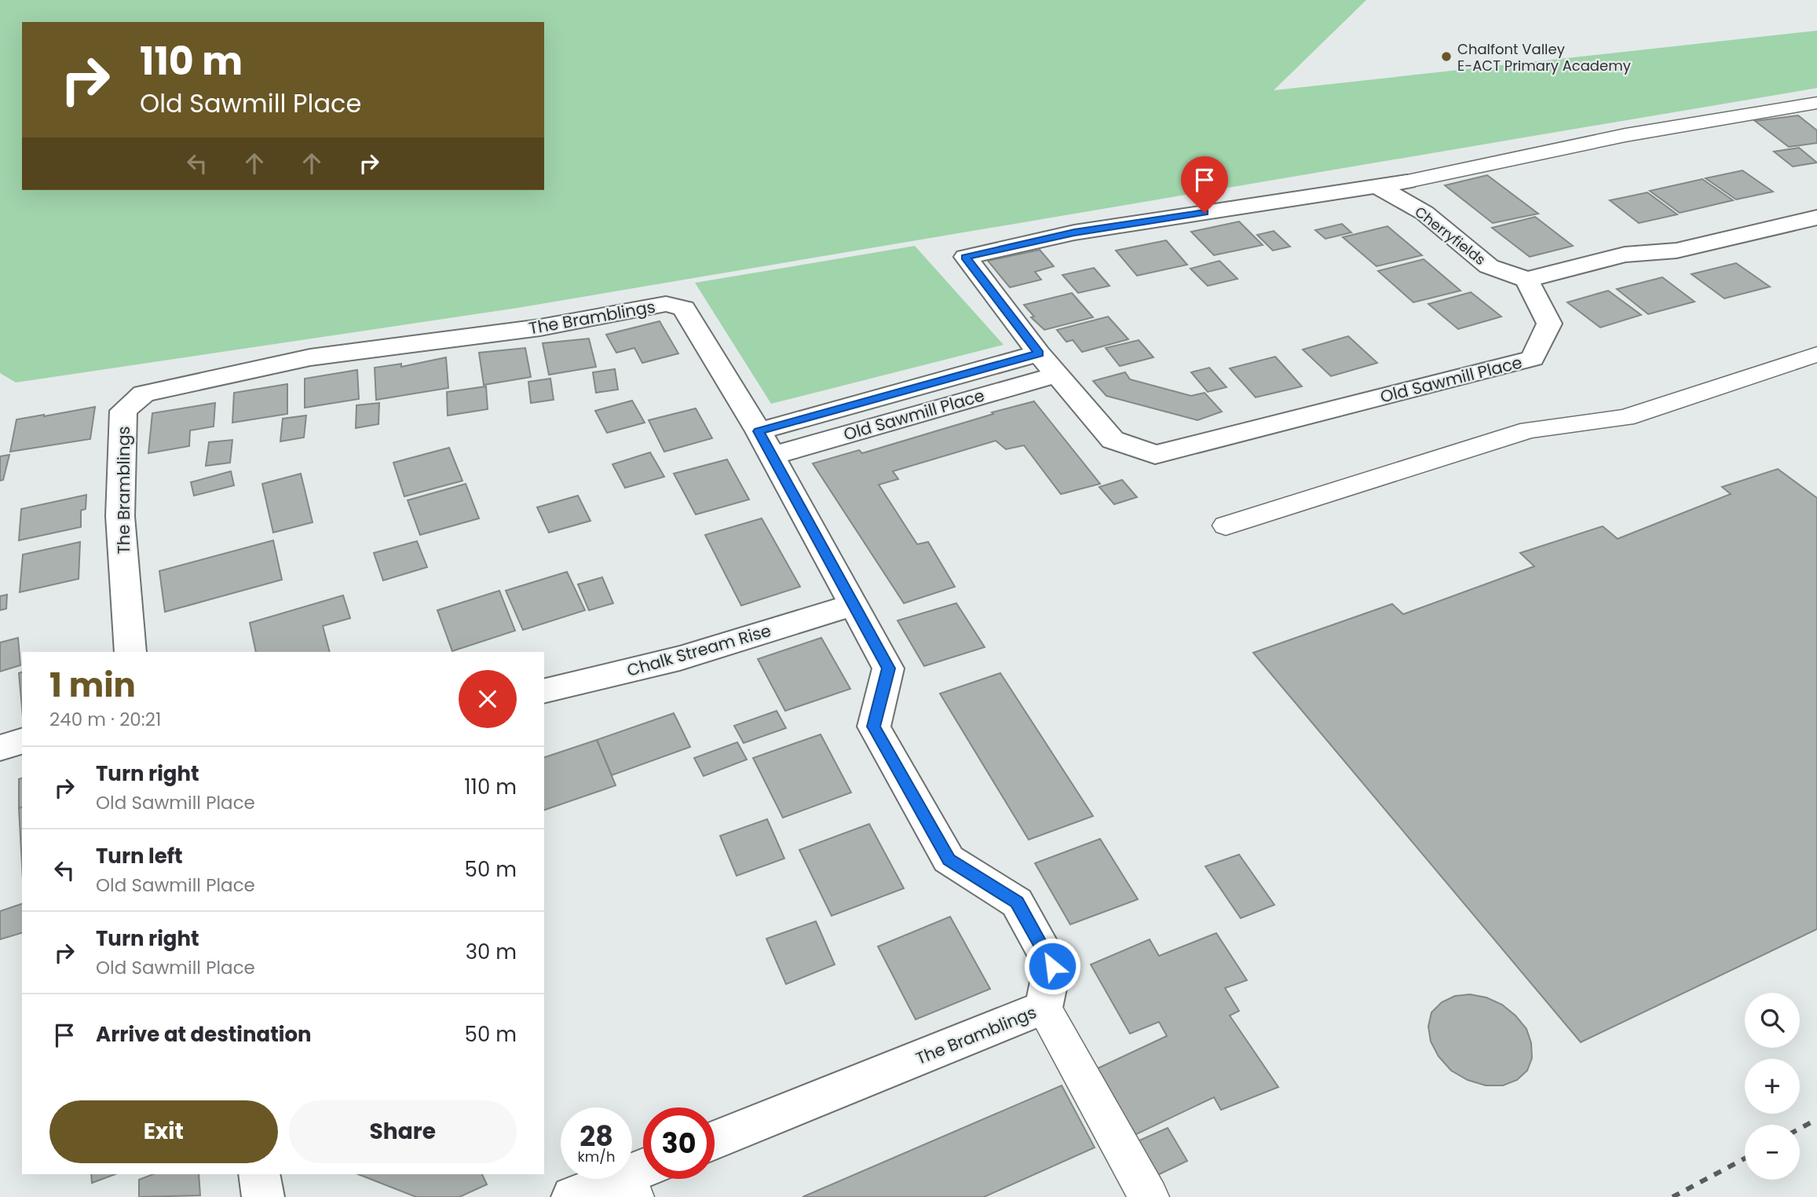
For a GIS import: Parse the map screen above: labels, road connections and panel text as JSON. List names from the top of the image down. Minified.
{"streets":{"street":["Cherryfields","The Bramblings","Old Sawmill Place","Chalk Stream Rise"]},"crossings":[["Cherryfields","Old Sawmill Place"],["The Bramblings","Old Sawmill Place"],["The Bramblings","Chalk Stream Rise"]],"places":["Chalfont Valley E-ACT Primary Academy"],"page":{"turn":["110 m","Old Sawmill Place"],"heading":["1 min","240 m · 20:21"],"list":[{"name":"Turn right","note":"Old Sawmill Place","value":"110 m"},{"name":"Turn left","note":"Old Sawmill Place","value":"50 m"},{"name":"Turn right","note":"Old Sawmill Place","value":"30 m"},{"name":"Arrive at destination","value":"50 m"}],"map_buttons":["+","−"],"buttons":["Exit","Share"],"speed":"28 km/h","limit":"30"}}
